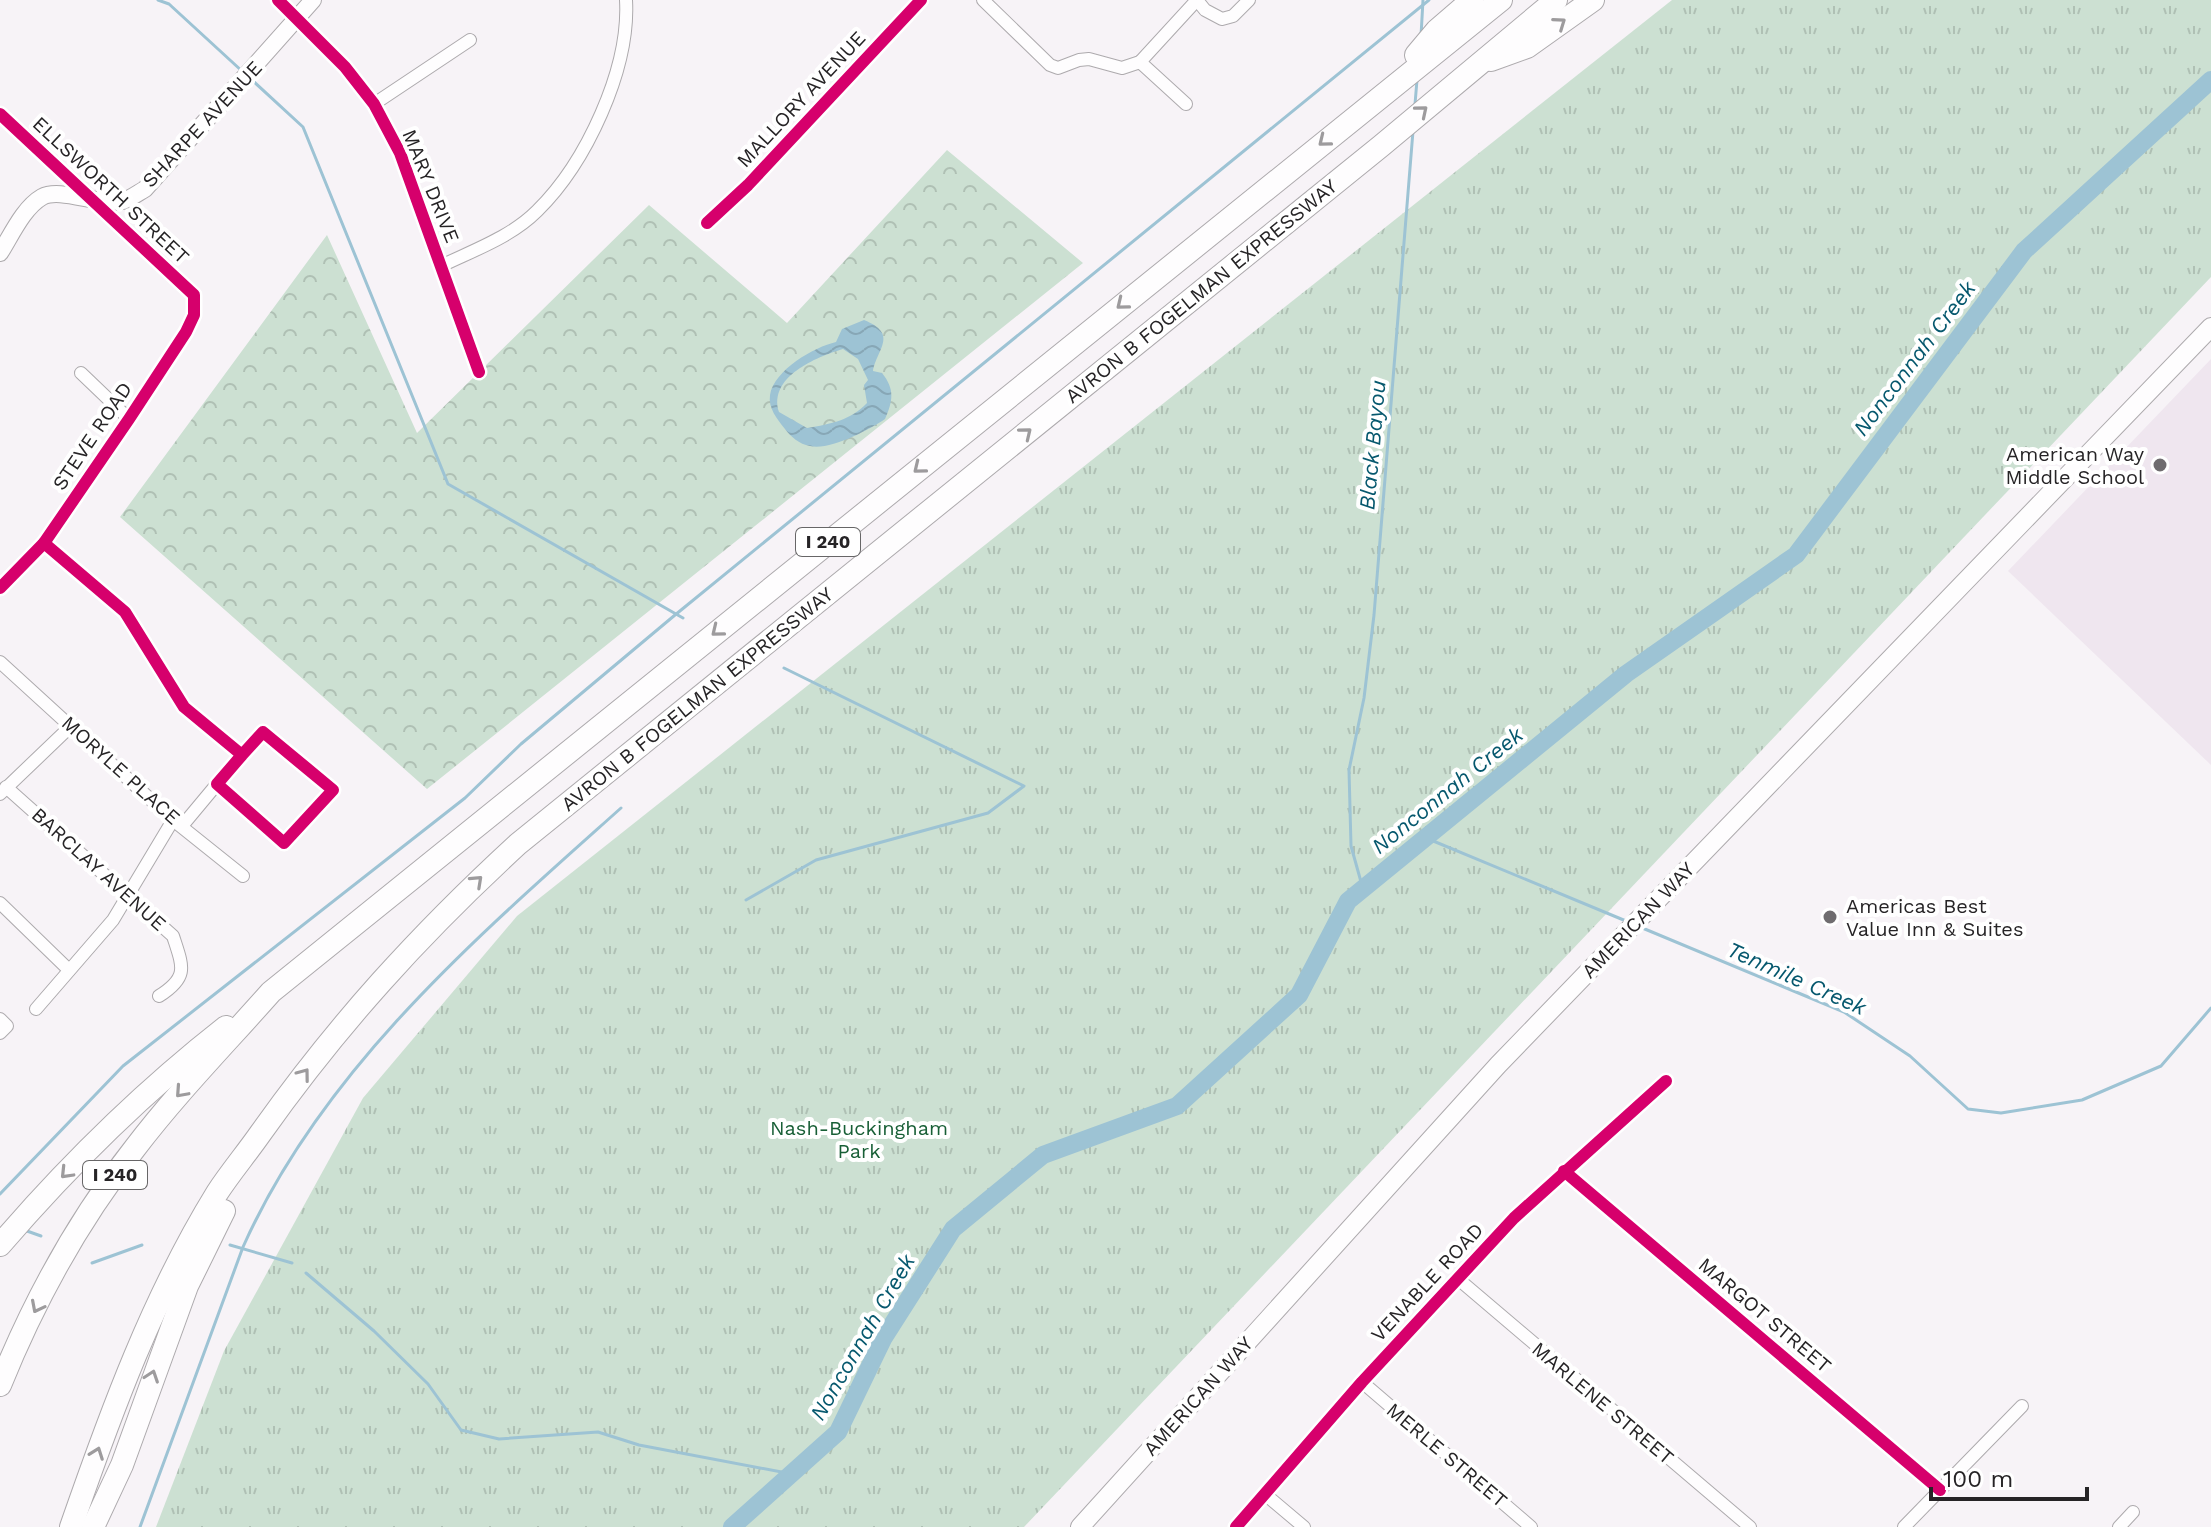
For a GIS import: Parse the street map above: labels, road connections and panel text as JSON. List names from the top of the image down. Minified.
{"streets":{"highway":["AVRON B FOGELMAN EXPRESSWAY","I 240"],"main road":["AMERICAN WAY"],"street":["MALLORY AVENUE","SHARPE AVENUE","MARY DRIVE","ELLSWORTH STREET","STEVE ROAD","MORYLE PLACE","BARCLAY AVENUE","VENABLE ROAD","MARGOT STREET","MARLENE STREET","MERLE STREET"]},"crossings":[["SHARPE AVENUE","MARY DRIVE"],["SHARPE AVENUE","ELLSWORTH STREET"],["ELLSWORTH STREET","STEVE ROAD"],["MORYLE PLACE","BARCLAY AVENUE"],["VENABLE ROAD","MARGOT STREET"],["VENABLE ROAD","MARLENE STREET"],["VENABLE ROAD","MERLE STREET"]],"water":["Nonconnah Creek","Black Bayou","Tenmile Creek"],"parks":["Nash-Buckingham Park"],"places":["American Way Middle School","Americas Best Value Inn & Suites"],"scale_bar":"100 m"}
